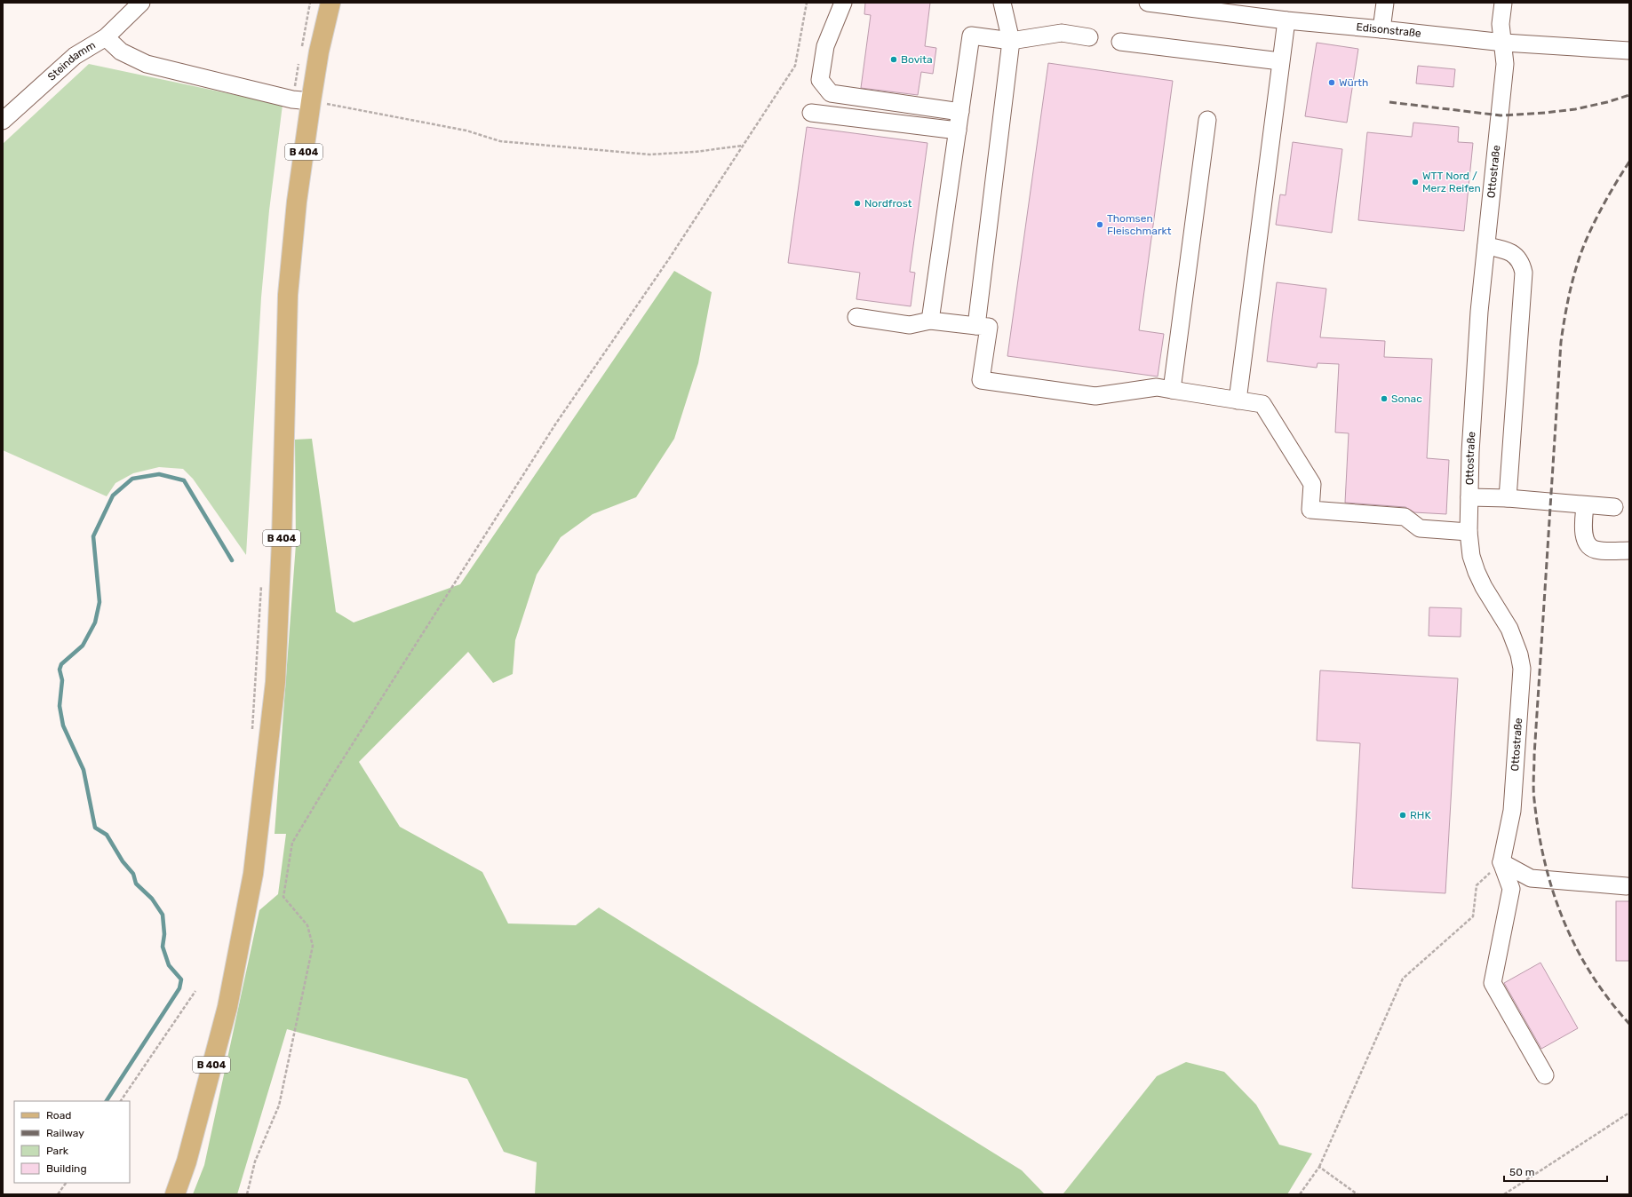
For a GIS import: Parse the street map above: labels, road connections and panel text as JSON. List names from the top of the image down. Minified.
{"streets":{"main road":["B 404"],"street":["Edisonstraße","Steindamm","Ottostraße"]},"crossings":[["Edisonstraße","Ottostraße"]],"places":["Bovita","Würth","WTT Nord / Merz Reifen","Nordfrost","Thomsen Fleischmarkt","Sonac","RHK"],"legend":["Road","Railway","Park","Building"],"scale_bar":"50 m"}
